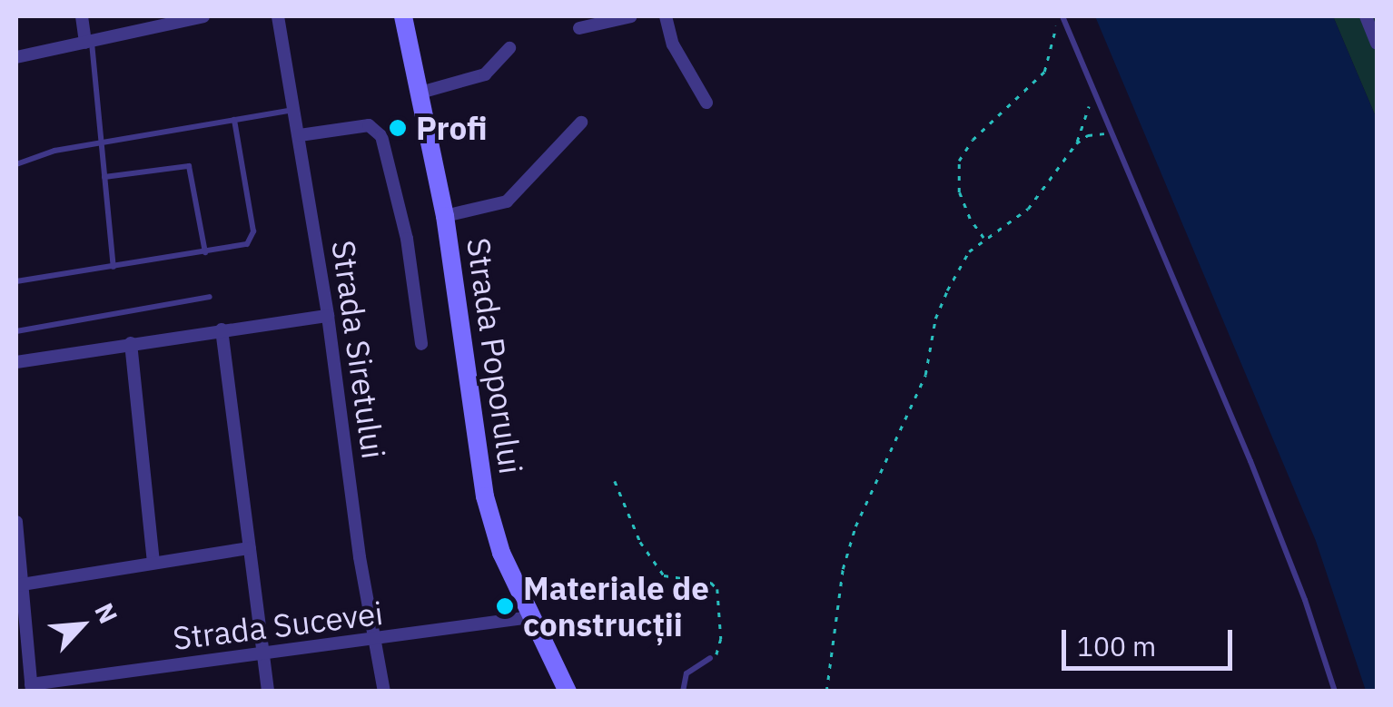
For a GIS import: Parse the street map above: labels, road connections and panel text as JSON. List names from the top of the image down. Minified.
{"streets":{"street":["Strada Siretului","Strada Poporului","Strada Sucevei"]},"crossings":[["Strada Siretului","Strada Sucevei"],["Strada Poporului","Strada Sucevei"]],"places":["Profi","Materiale de construcții"],"scale_bar":"100 m","north":"top right"}
